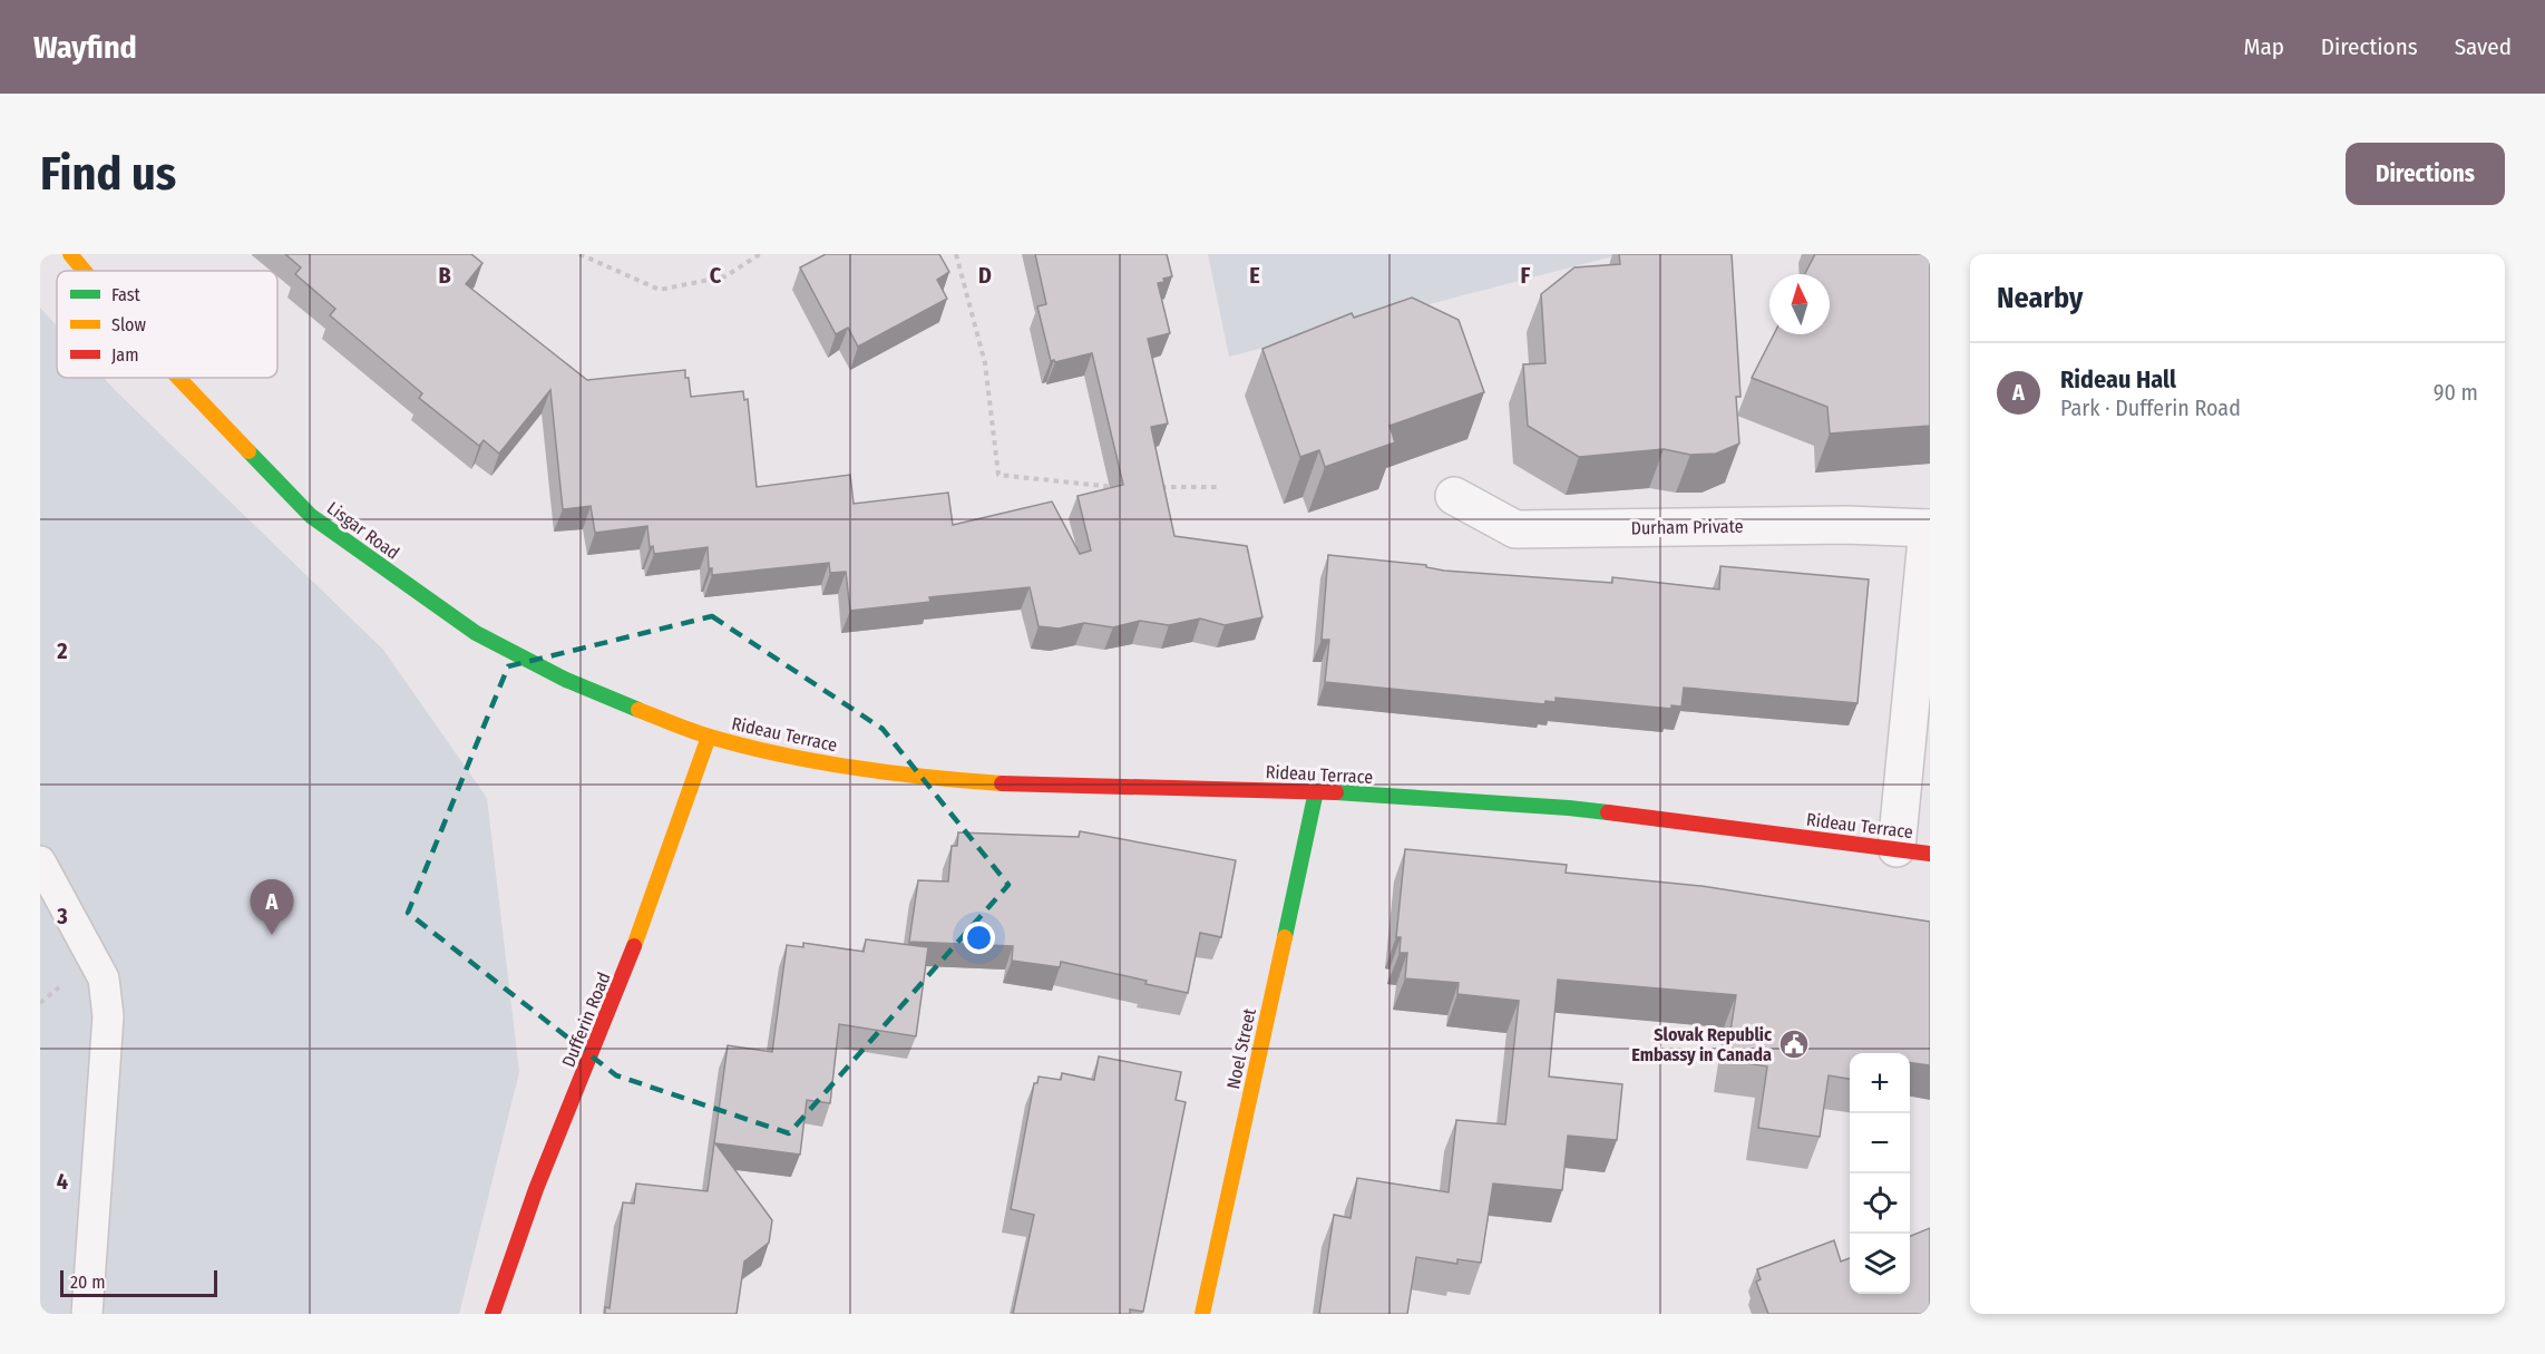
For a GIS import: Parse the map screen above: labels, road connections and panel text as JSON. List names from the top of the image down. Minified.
{"streets":{"street":["Durham Private","Lisgar Road","Rideau Terrace","Dufferin Road","Noel Street"]},"crossings":[["Durham Private","Rideau Terrace"],["Lisgar Road","Rideau Terrace"],["Lisgar Road","Dufferin Road"],["Rideau Terrace","Dufferin Road"],["Rideau Terrace","Noel Street"]],"places":{"public building":["Slovak Republic Embassy in Canada"]},"legend":["Fast","Slow","Jam"],"scale_bar":"20 m","north":"top","page":{"header":"Wayfind","nav":["Map","Directions","Saved"],"buttons":"Directions","title":"Find us","heading":"Nearby","list":[{"mark":"A","name":"Rideau Hall","note":"Park · Dufferin Road","value":"90 m"}],"pins":"A","map_buttons":["+","−"],"scale":"20 m"},"grid":{"columns":["B","C","D","E","F"],"rows":["2","3","4"]}}
